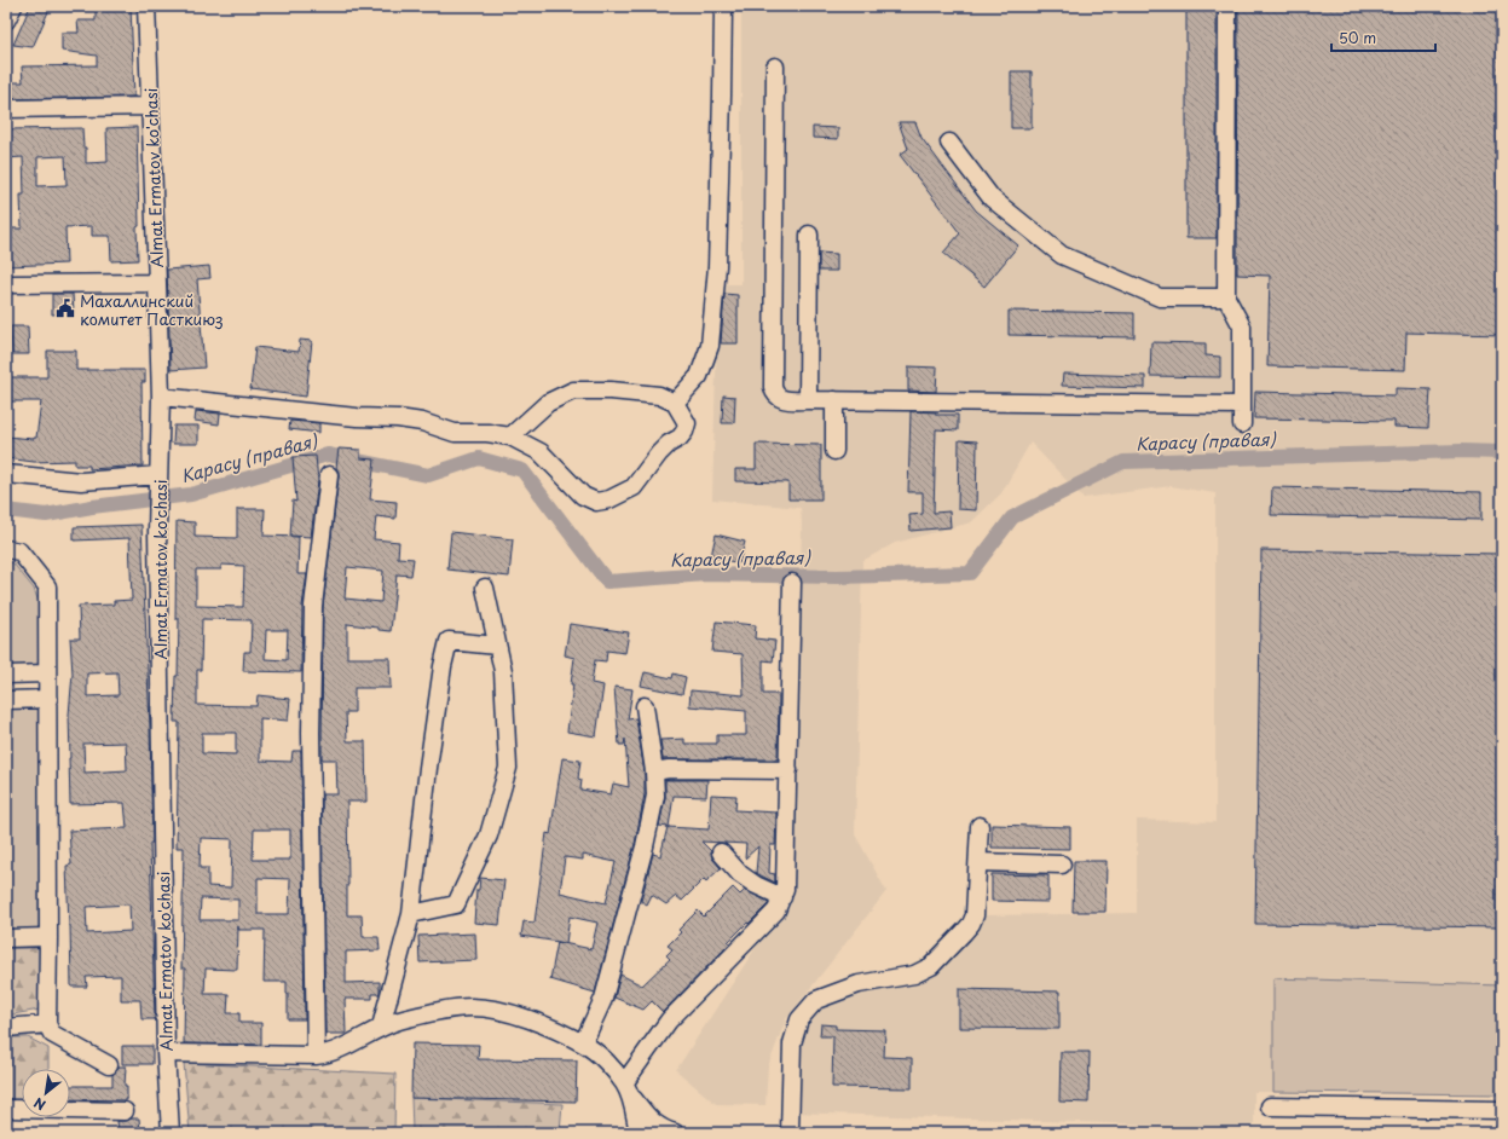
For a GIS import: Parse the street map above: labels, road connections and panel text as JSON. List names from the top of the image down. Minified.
{"streets":{"street":["Almat Ermatov ko'chasi"]},"water":["Карасу (правая)"],"places":{"public building":["Махаллинский комитет Пасткиюз"]},"scale_bar":"50 m","north":"bottom left"}
